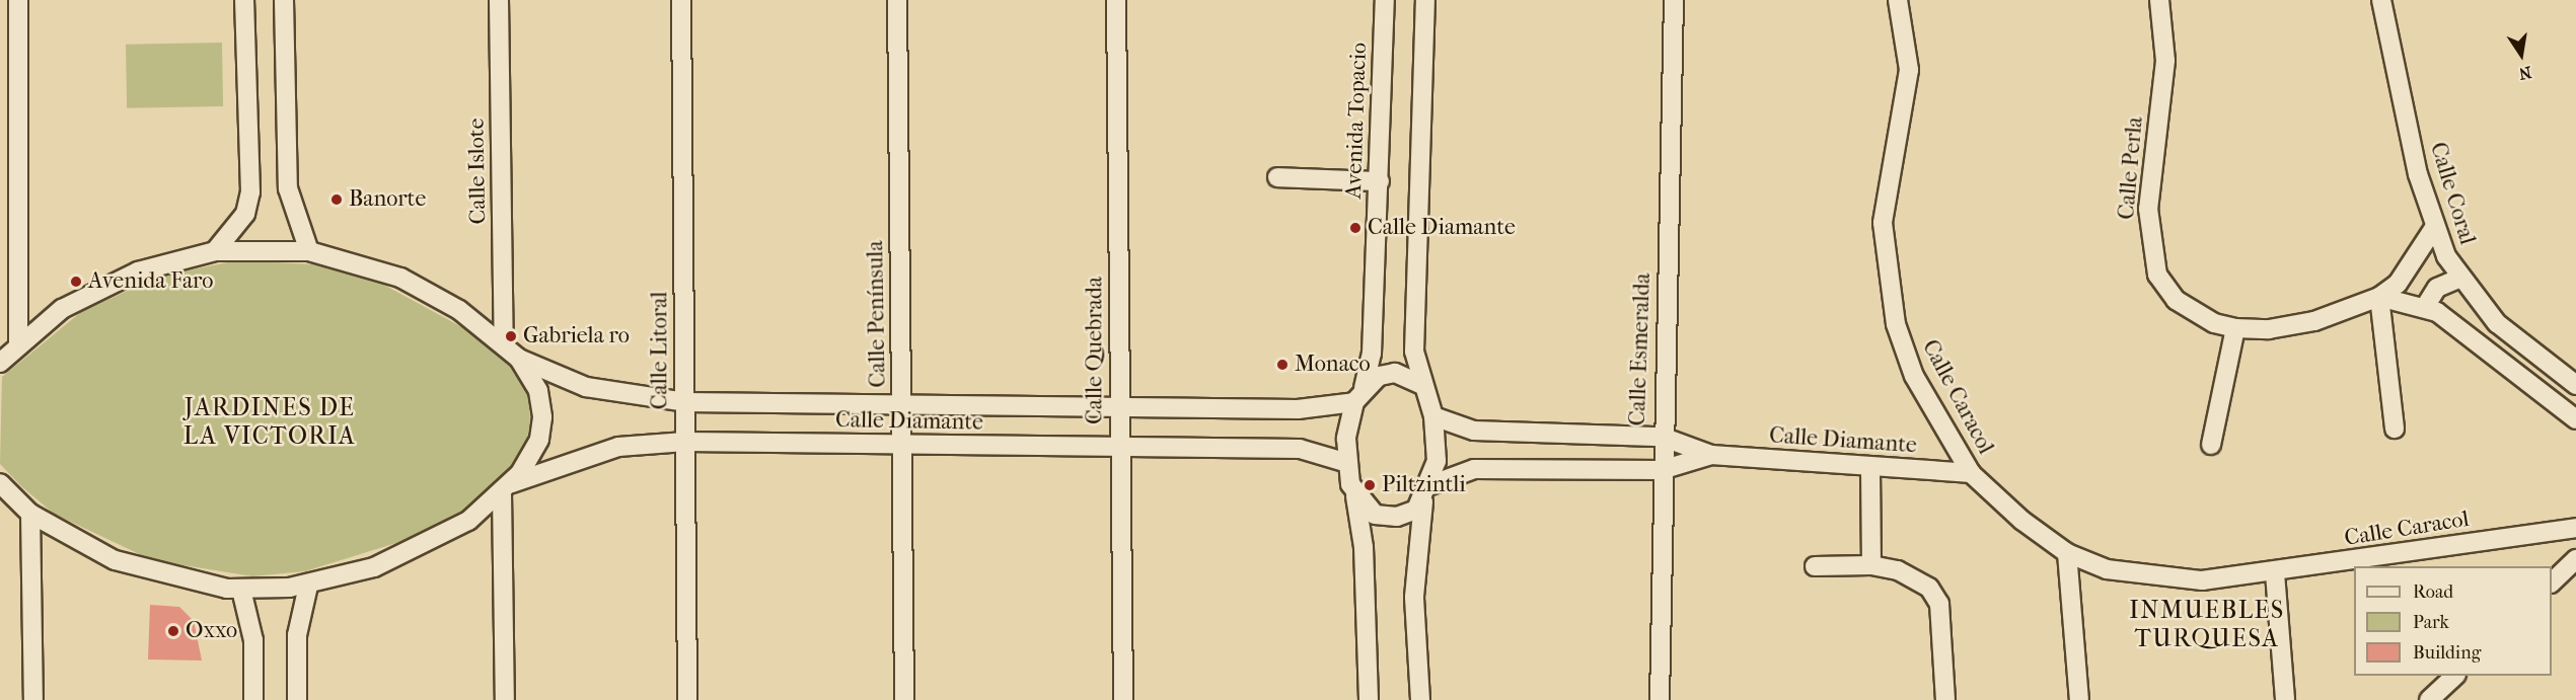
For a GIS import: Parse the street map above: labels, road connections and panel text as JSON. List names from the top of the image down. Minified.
{"streets":{"street":["Avenida Topacio","Calle Perla","Calle Islote","Calle Coral","Calle Península","Calle Esmeralda","Calle Litoral","Calle Quebrada","Calle Caracol","Calle Diamante"]},"crossings":[["Avenida Topacio","Calle Diamante"],["Calle Perla","Calle Coral"],["Calle Península","Calle Diamante"],["Calle Esmeralda","Calle Diamante"],["Calle Litoral","Calle Diamante"],["Calle Quebrada","Calle Diamante"],["Calle Caracol","Calle Diamante"]],"districts":["JARDINES DE LA VICTORIA","INMUEBLES TURQUESA"],"places":["Banorte","Calle Diamante","Avenida Faro","Gabriela ro","Monaco","Piltzintli","Oxxo"],"legend":["Road","Park","Building"],"north":"bottom"}
